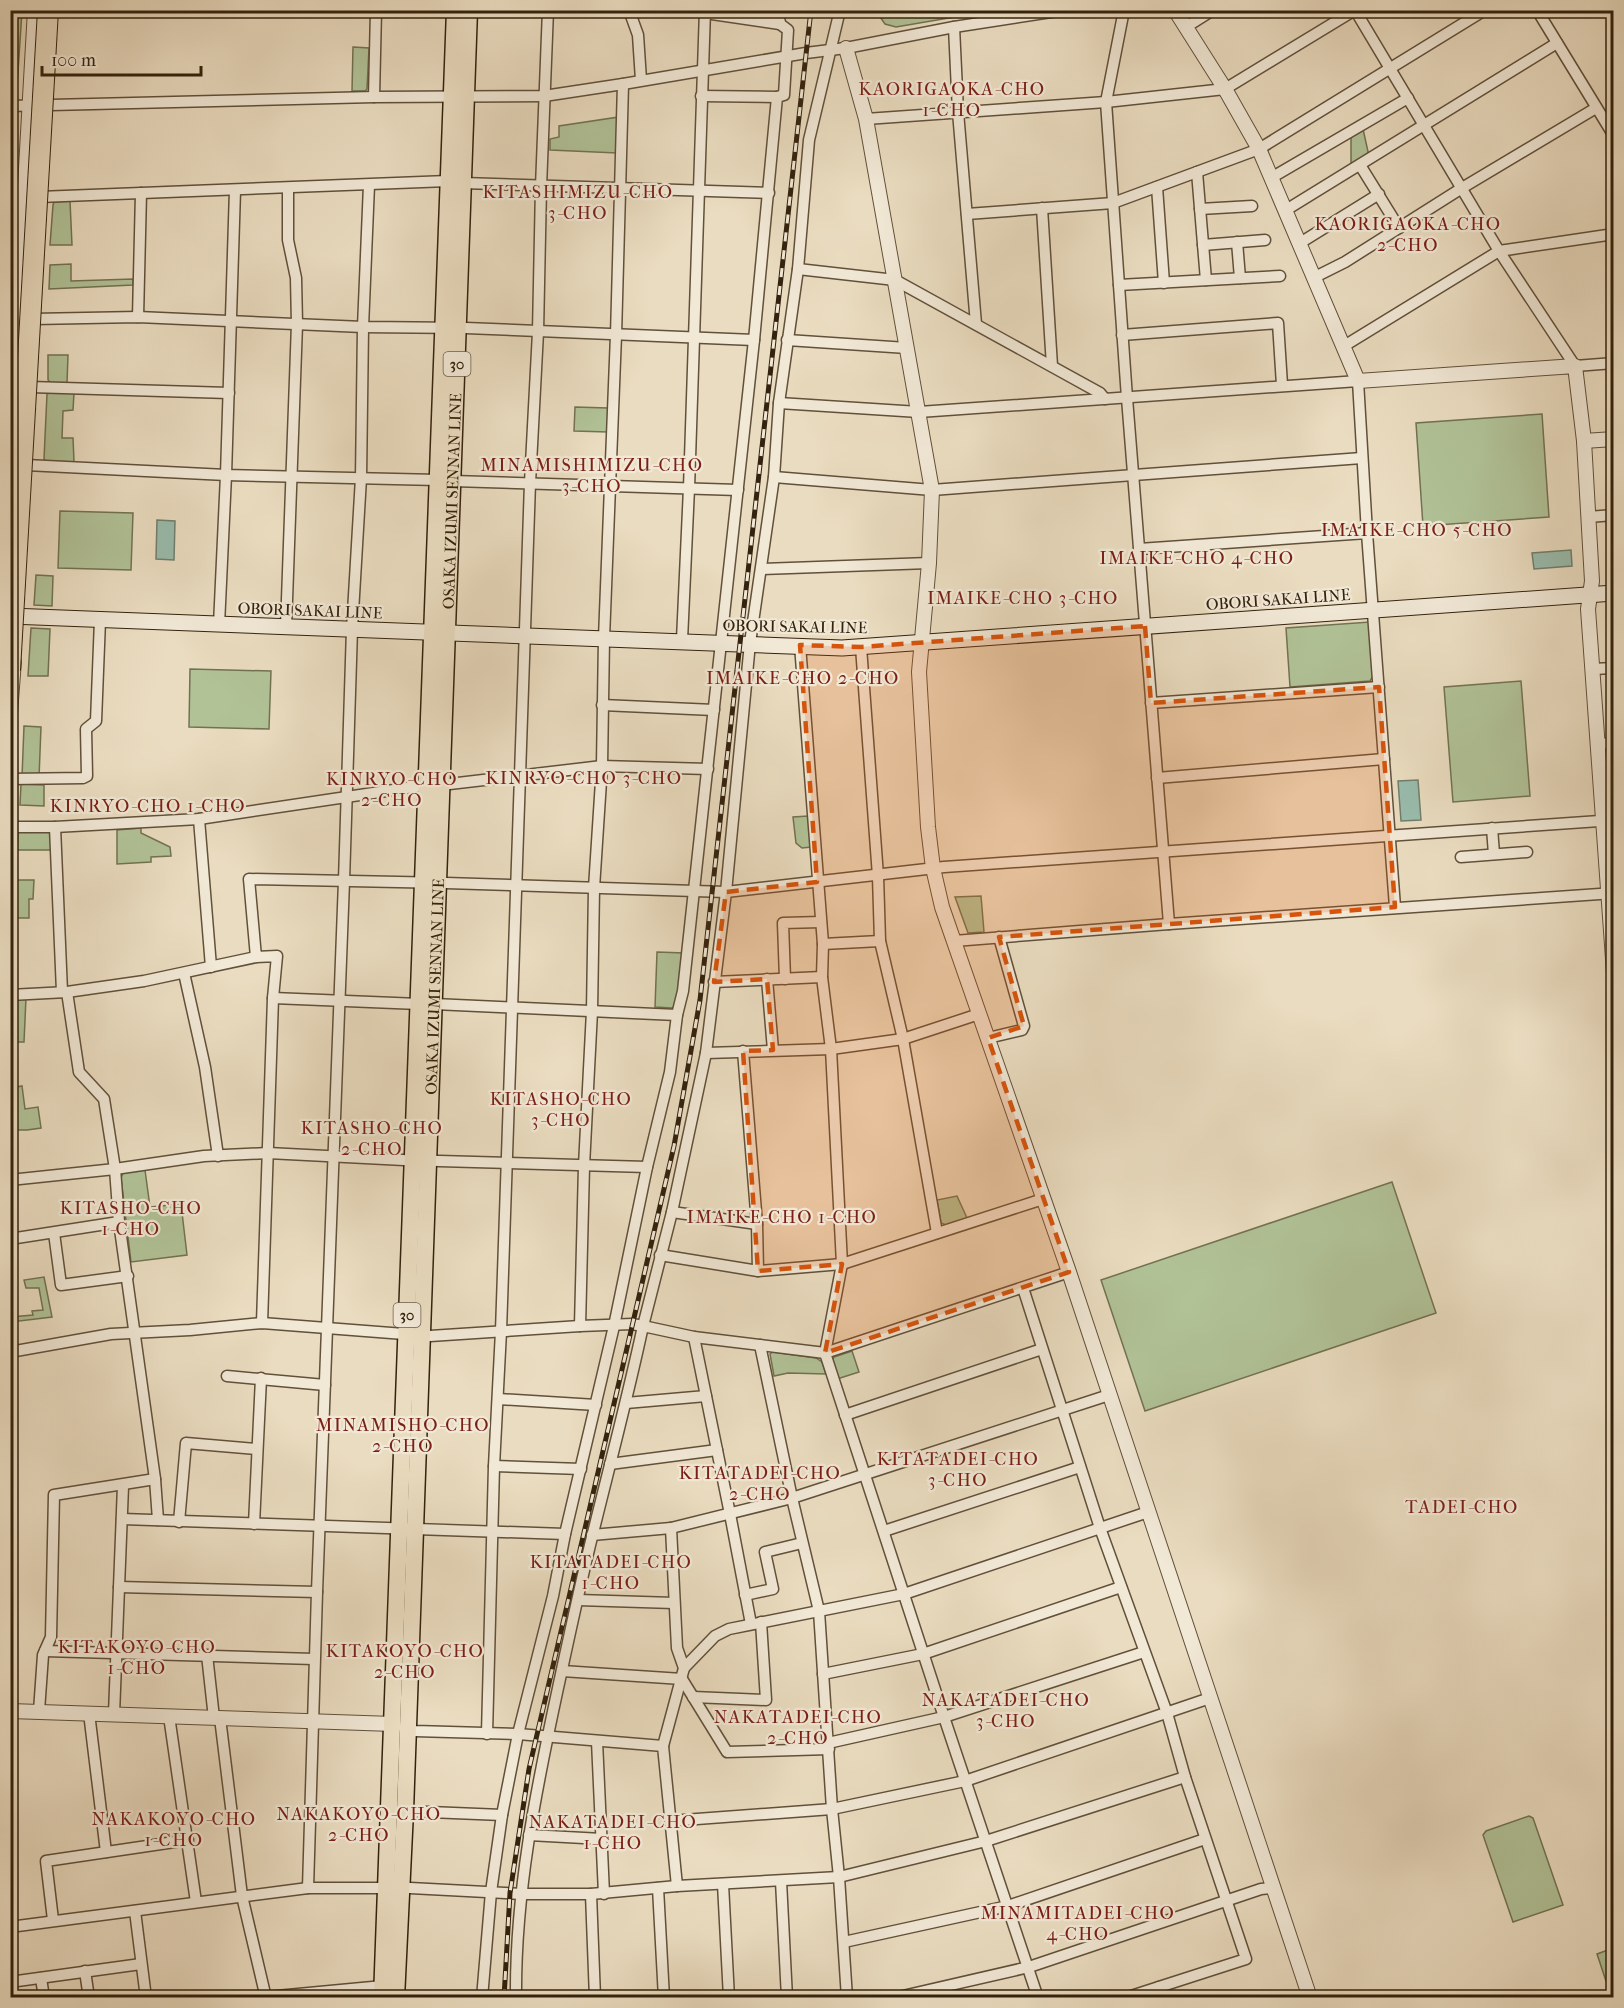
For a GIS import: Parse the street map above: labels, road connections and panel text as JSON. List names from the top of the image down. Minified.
{"streets":{"main road":["30","OSAKA IZUMI SENNAN LINE","OBORI SAKAI LINE"]},"crossings":[["OSAKA IZUMI SENNAN LINE","OBORI SAKAI LINE"]],"districts":["KAORIGAOKA-CHO 1-CHO","KITASHIMIZU-CHO 3-CHO","KAORIGAOKA-CHO 2-CHO","MINAMISHIMIZU-CHO 3-CHO","IMAIKE-CHO 5-CHO","IMAIKE-CHO 4-CHO","IMAIKE-CHO 3-CHO","IMAIKE-CHO 2-CHO","KINRYO-CHO 3-CHO","KINRYO-CHO 2-CHO","KINRYO-CHO 1-CHO","KITASHO-CHO 3-CHO","KITASHO-CHO 2-CHO","KITASHO-CHO 1-CHO","IMAIKE-CHO 1-CHO","MINAMISHO-CHO 2-CHO","KITATADEI-CHO 3-CHO","KITATADEI-CHO 2-CHO","TADEI-CHO","KITATADEI-CHO 1-CHO","KITAKOYO-CHO 1-CHO","KITAKOYO-CHO 2-CHO","NAKATADEI-CHO 3-CHO","NAKATADEI-CHO 2-CHO","NAKAKOYO-CHO 2-CHO","NAKAKOYO-CHO 1-CHO","NAKATADEI-CHO 1-CHO","MINAMITADEI-CHO 4-CHO"],"scale_bar":"100 m"}
